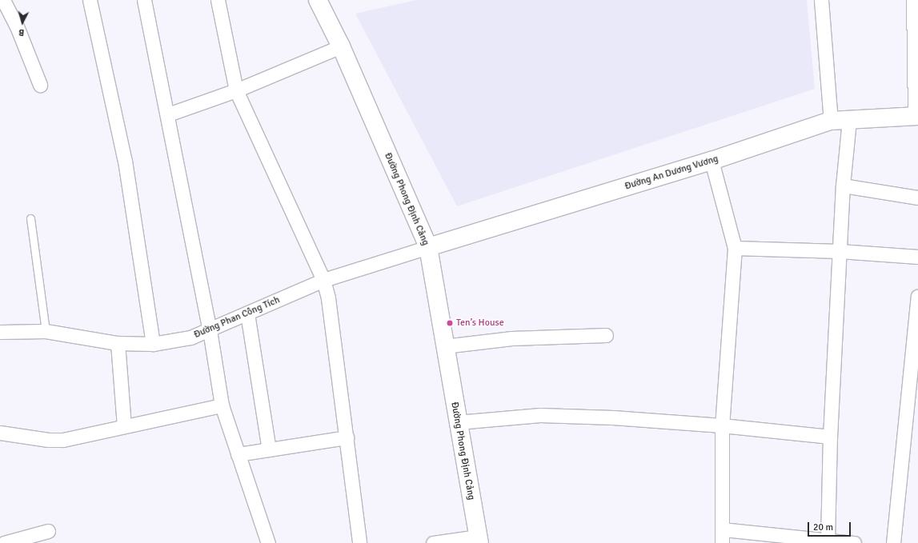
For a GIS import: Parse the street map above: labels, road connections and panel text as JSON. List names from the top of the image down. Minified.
{"streets":{"street":["Đường An Dương Vương","Đường Phong Định Cảng","Đường Phan Công Tích"]},"crossings":[["Đường An Dương Vương","Đường Phong Định Cảng"],["Đường An Dương Vương","Đường Phan Công Tích"],["Đường Phong Định Cảng","Đường Phan Công Tích"]],"places":["Ten’s House"],"scale_bar":"20 m","north":"bottom"}
